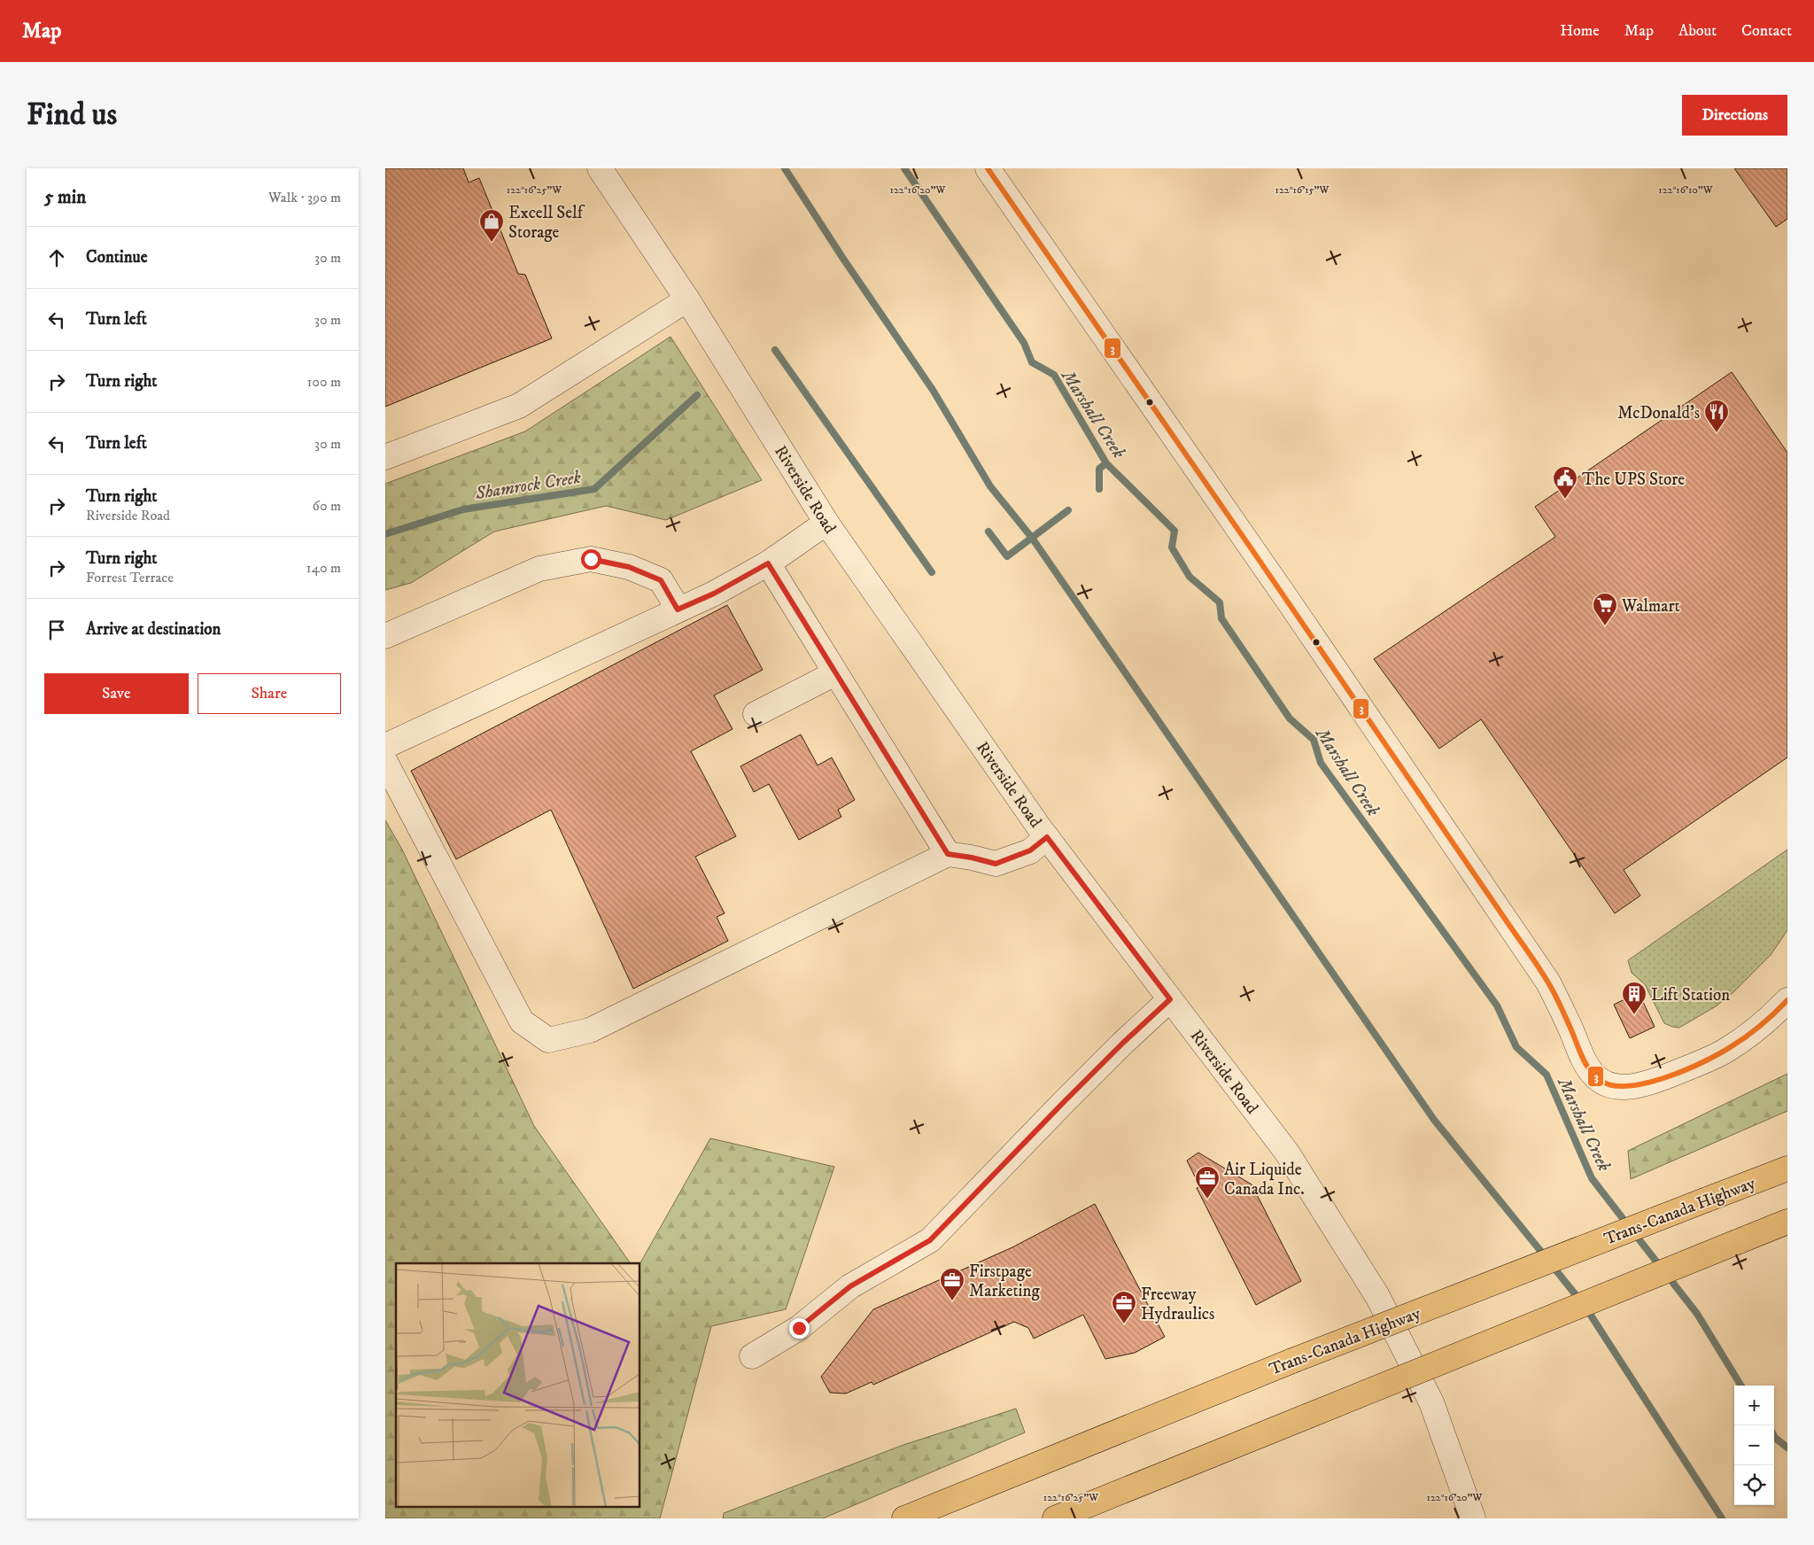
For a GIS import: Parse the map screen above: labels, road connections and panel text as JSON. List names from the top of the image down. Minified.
{"streets":{"highway":["Trans-Canada Highway"],"street":["Riverside Road"]},"water":["Marshall Creek","Shamrock Creek"],"places":{"shop":["Excell Self Storage"],"restaurant":["McDonald's"],"public building":["The UPS Store"],"supermarket":["Walmart"],"building":["Lift Station"],"office":["Air Liquide Canada Inc.","Firstpage Marketing","Freeway Hydraulics"]},"lines":["transit line 3"],"page":{"header":"Map","nav":["Home","Map","About","Contact"],"buttons":["Directions",["Save","Share"]],"title":"Find us","heading":["5 min","Walk · 390 m"],"list":[["Continue","30 m"],["Turn left","30 m"],["Turn right","100 m"],["Turn left","30 m"],["Turn right","Riverside Road","60 m"],["Turn right","Forrest Terrace","140 m"],"Arrive at destination"],"map_buttons":["+","−"]},"coordinates":["122°16'25\"W","122°16'20\"W","122°16'15\"W","122°16'10\"W"]}
